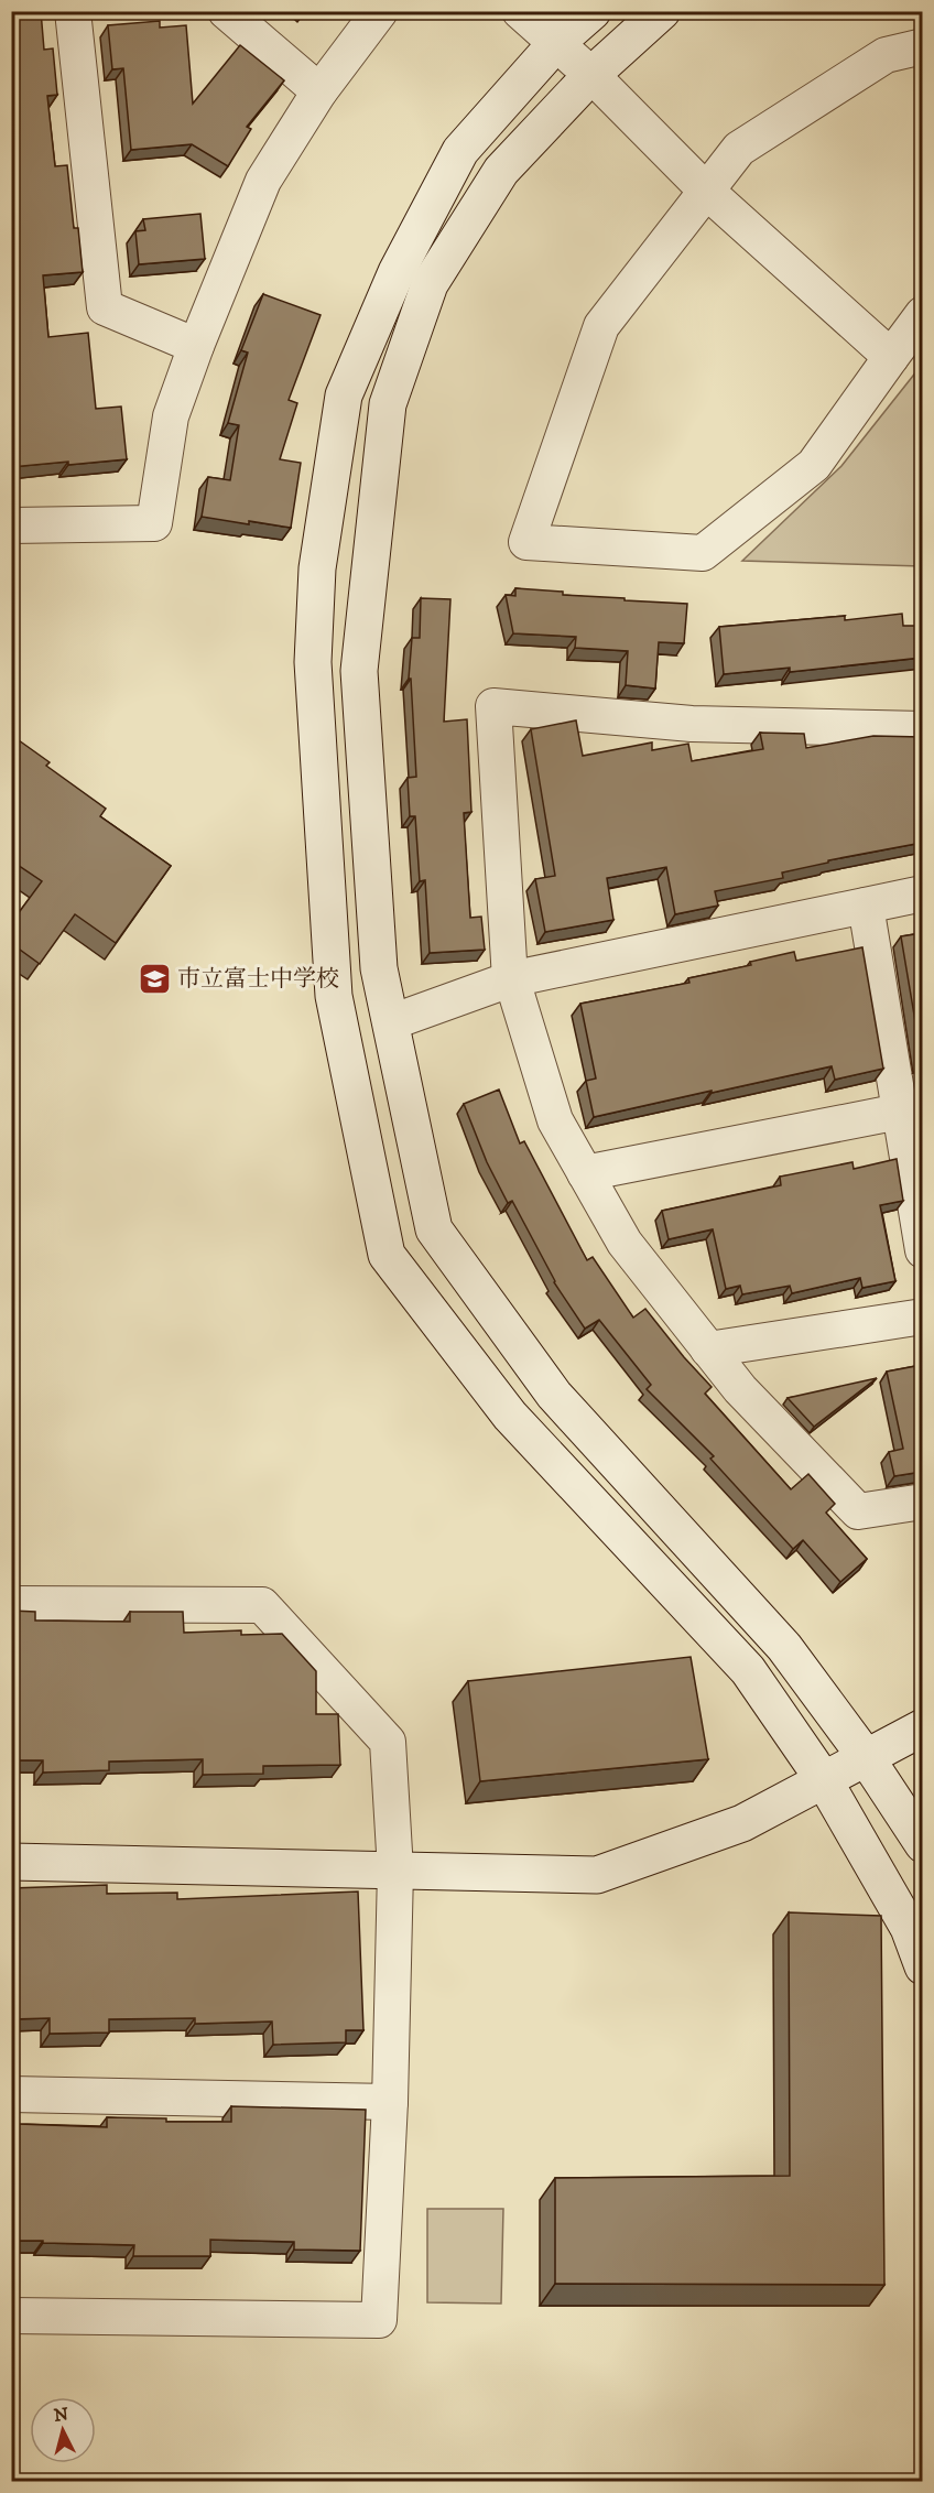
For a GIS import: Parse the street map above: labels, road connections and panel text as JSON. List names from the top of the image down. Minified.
{"places":{"school or university":["市立富士中学校"]},"north":"top"}
